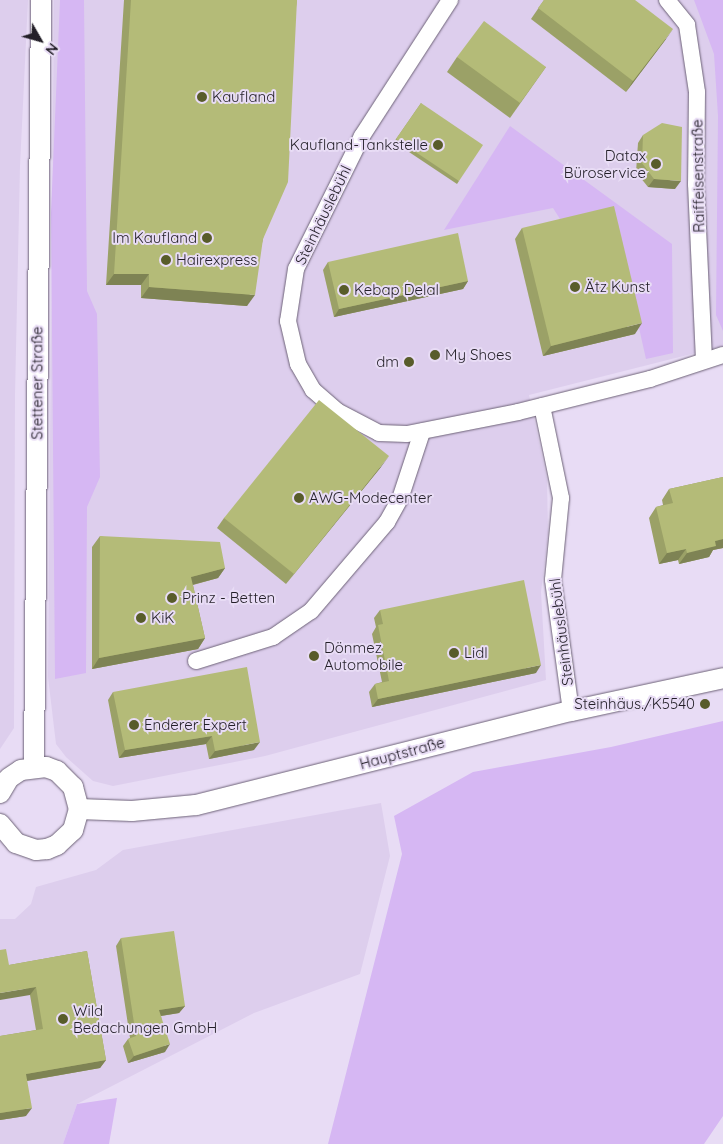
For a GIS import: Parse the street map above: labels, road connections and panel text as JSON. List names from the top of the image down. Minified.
{"streets":{"street":["Raiffeisenstraße","Steinhäuslebühl","Stettener Straße","Hauptstraße"]},"crossings":[["Raiffeisenstraße","Steinhäuslebühl"],["Steinhäuslebühl","Hauptstraße"]],"places":["Kaufland","Kaufland-Tankstelle","Datax Büroservice","Im Kaufland","Hairexpress","Ätz Kunst","Kebap Delal","My Shoes","dm","AWG-Modecenter","Prinz - Betten","KiK","Lidl","Dönmez Automobile","Steinhäus./K5540","Enderer Expert","Wild Bedachungen GmbH"],"north":"bottom right"}
